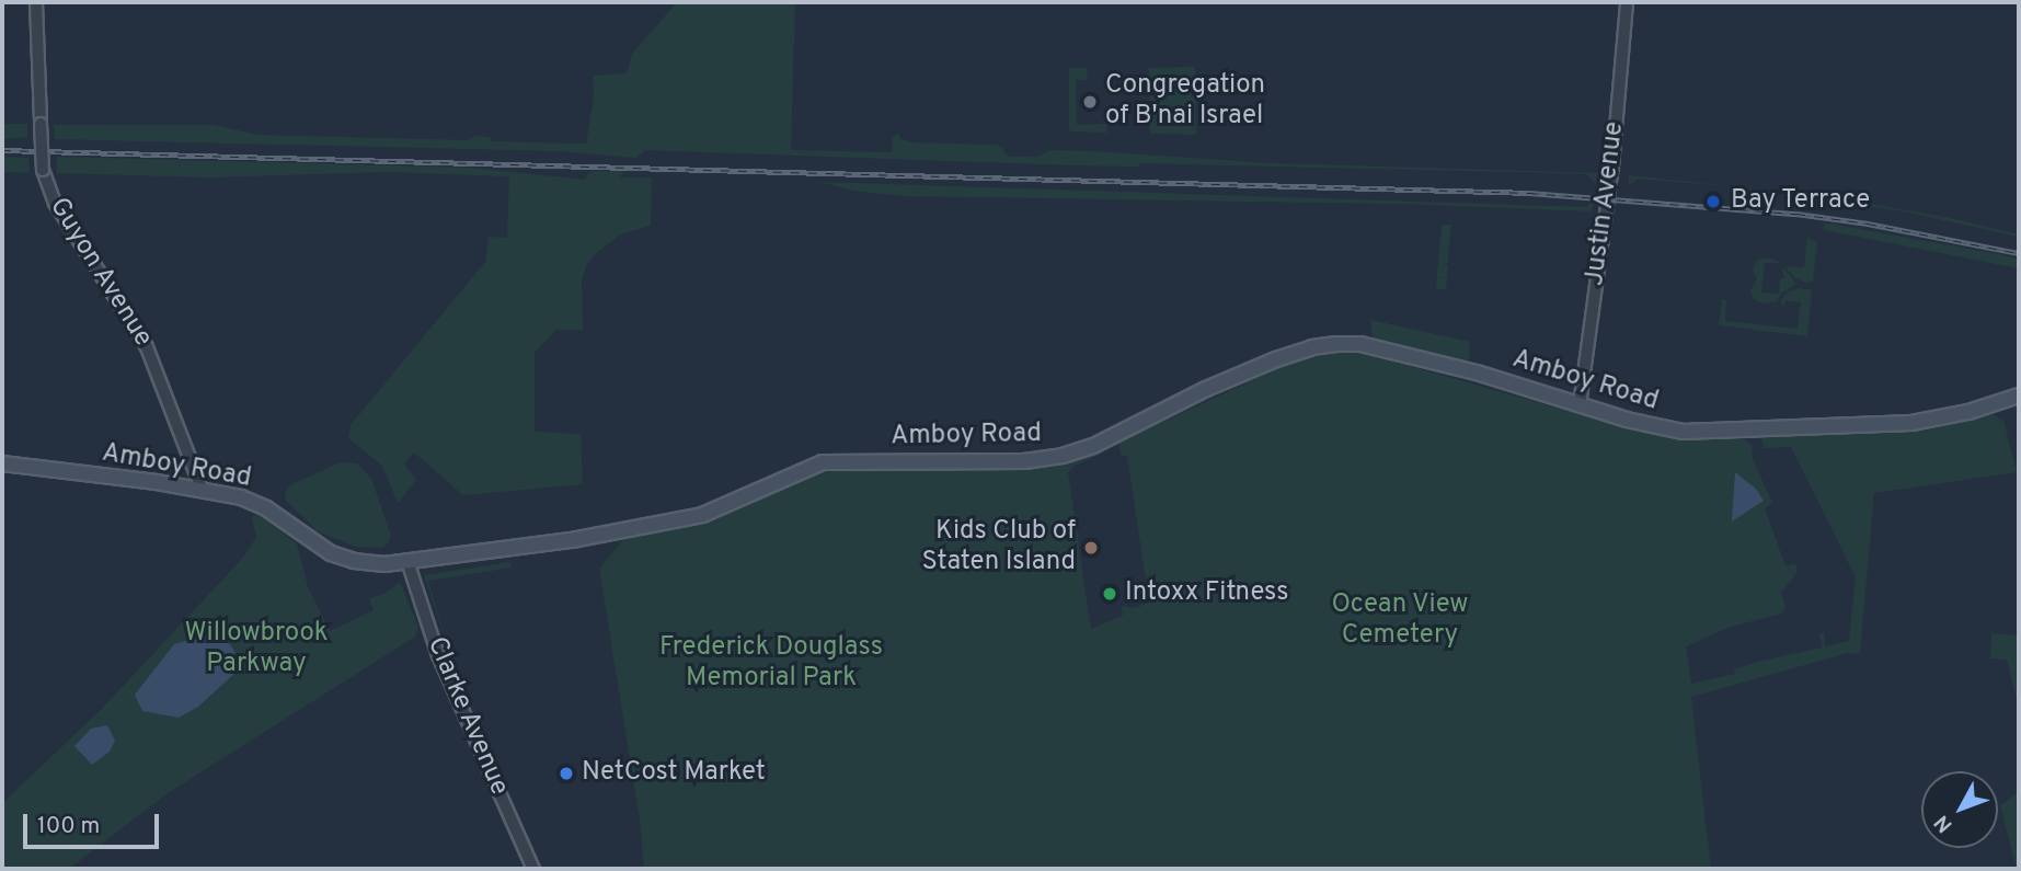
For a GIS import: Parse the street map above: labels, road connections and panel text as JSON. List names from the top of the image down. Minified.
{"streets":{"main road":["Amboy Road"],"street":["Justin Avenue","Guyon Avenue","Clarke Avenue"]},"crossings":[["Justin Avenue","Amboy Road"],["Guyon Avenue","Amboy Road"],["Amboy Road","Clarke Avenue"]],"parks":["Ocean View Cemetery","Willowbrook Parkway","Frederick Douglass Memorial Park"],"places":["Congregation of B'nai Israel","Bay Terrace","Kids Club of Staten Island","Intoxx Fitness","NetCost Market"],"scale_bar":"100 m","north":"bottom left"}
